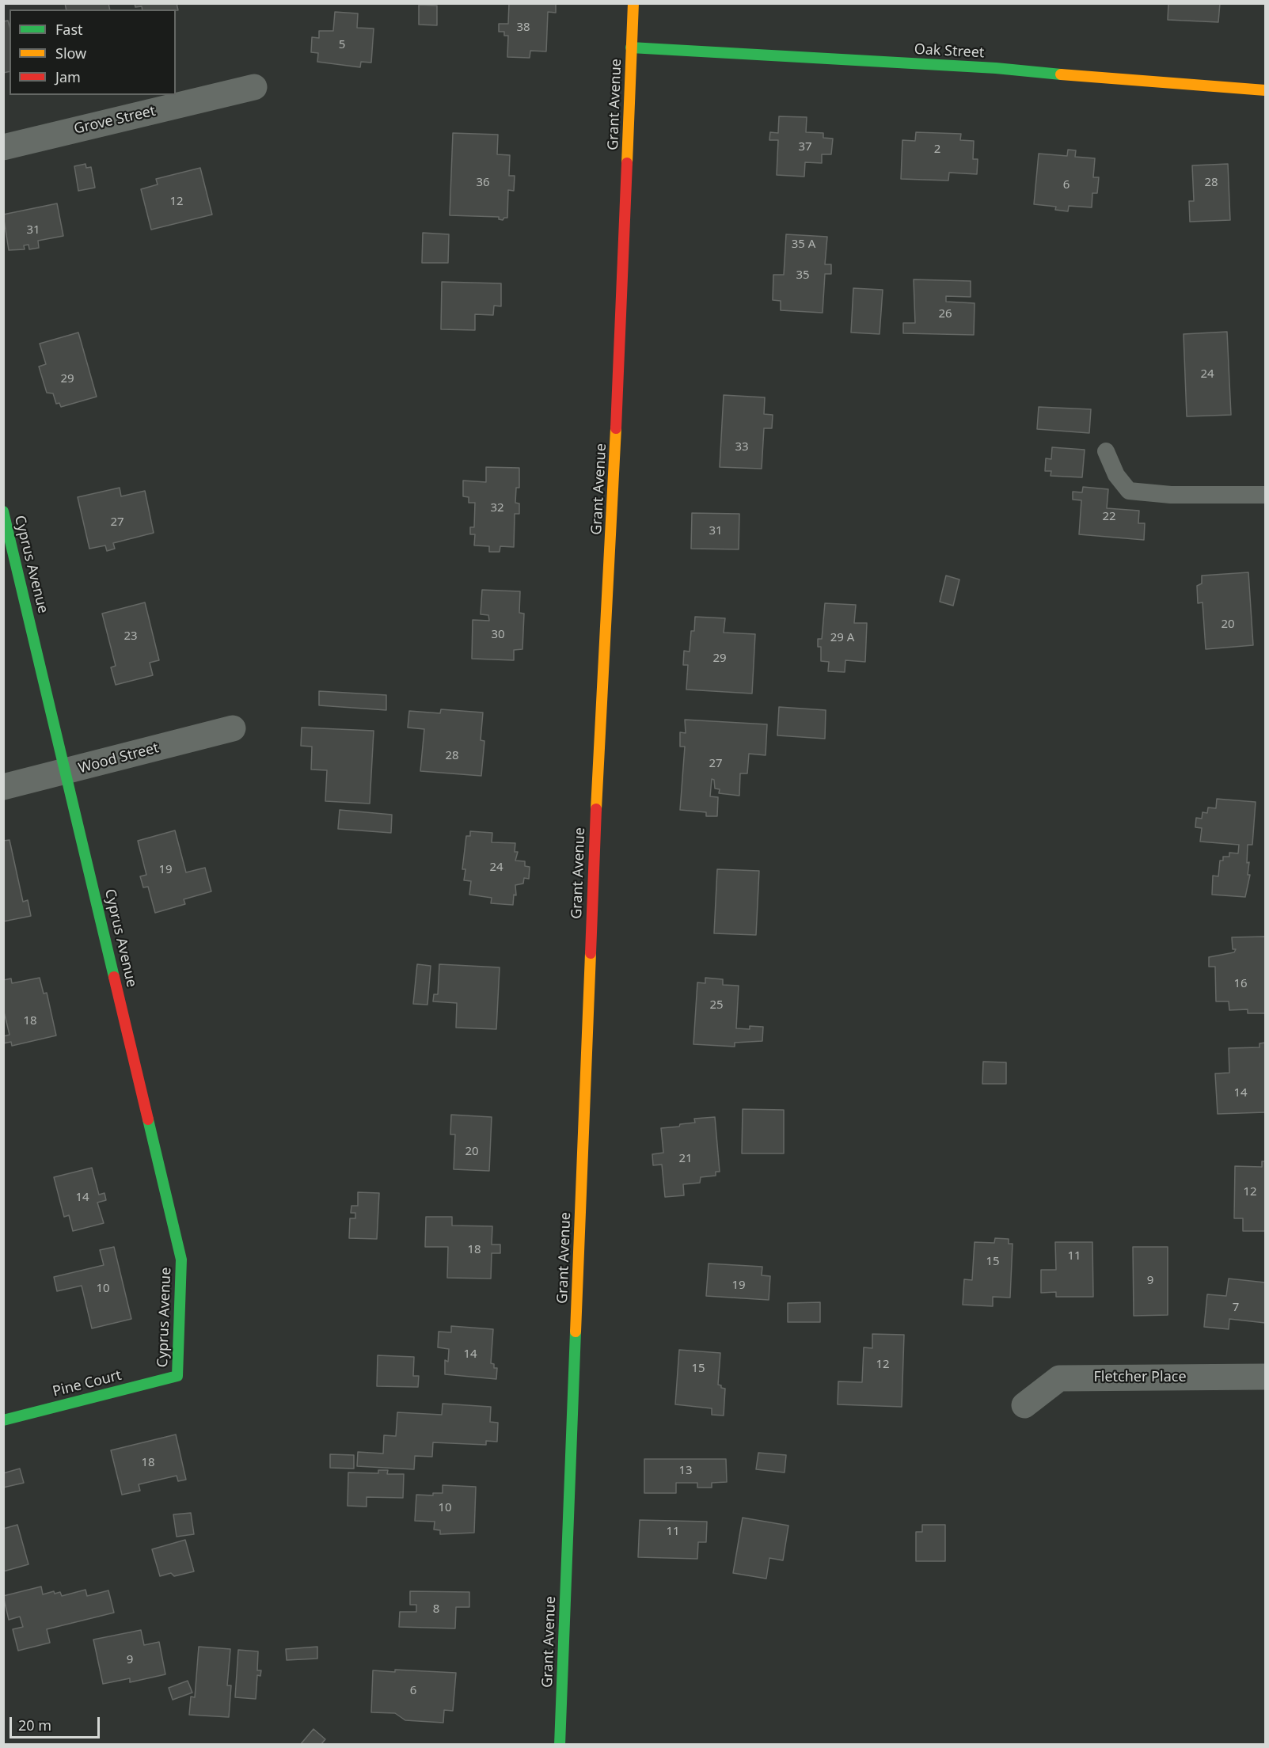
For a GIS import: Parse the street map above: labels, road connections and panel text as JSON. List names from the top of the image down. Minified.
{"streets":{"street":["Oak Street","Grant Avenue","Grove Street","Cyprus Avenue","Wood Street","Fletcher Place","Pine Court"]},"crossings":[["Oak Street","Grant Avenue"],["Cyprus Avenue","Wood Street"],["Cyprus Avenue","Pine Court"]],"house_numbers":["38","5","37","2","36","28","6","12","31","35 A","35","26","24","29","33","32","22","27","31","20","30","23","29 A","29","28","27","24","19","16","25","18","14","20","21","12","14","18","11","15","9","19","10","7","14","12","15","18","13","10","11","8","9","6"],"legend":["Fast","Slow","Jam"],"scale_bar":"20 m"}
